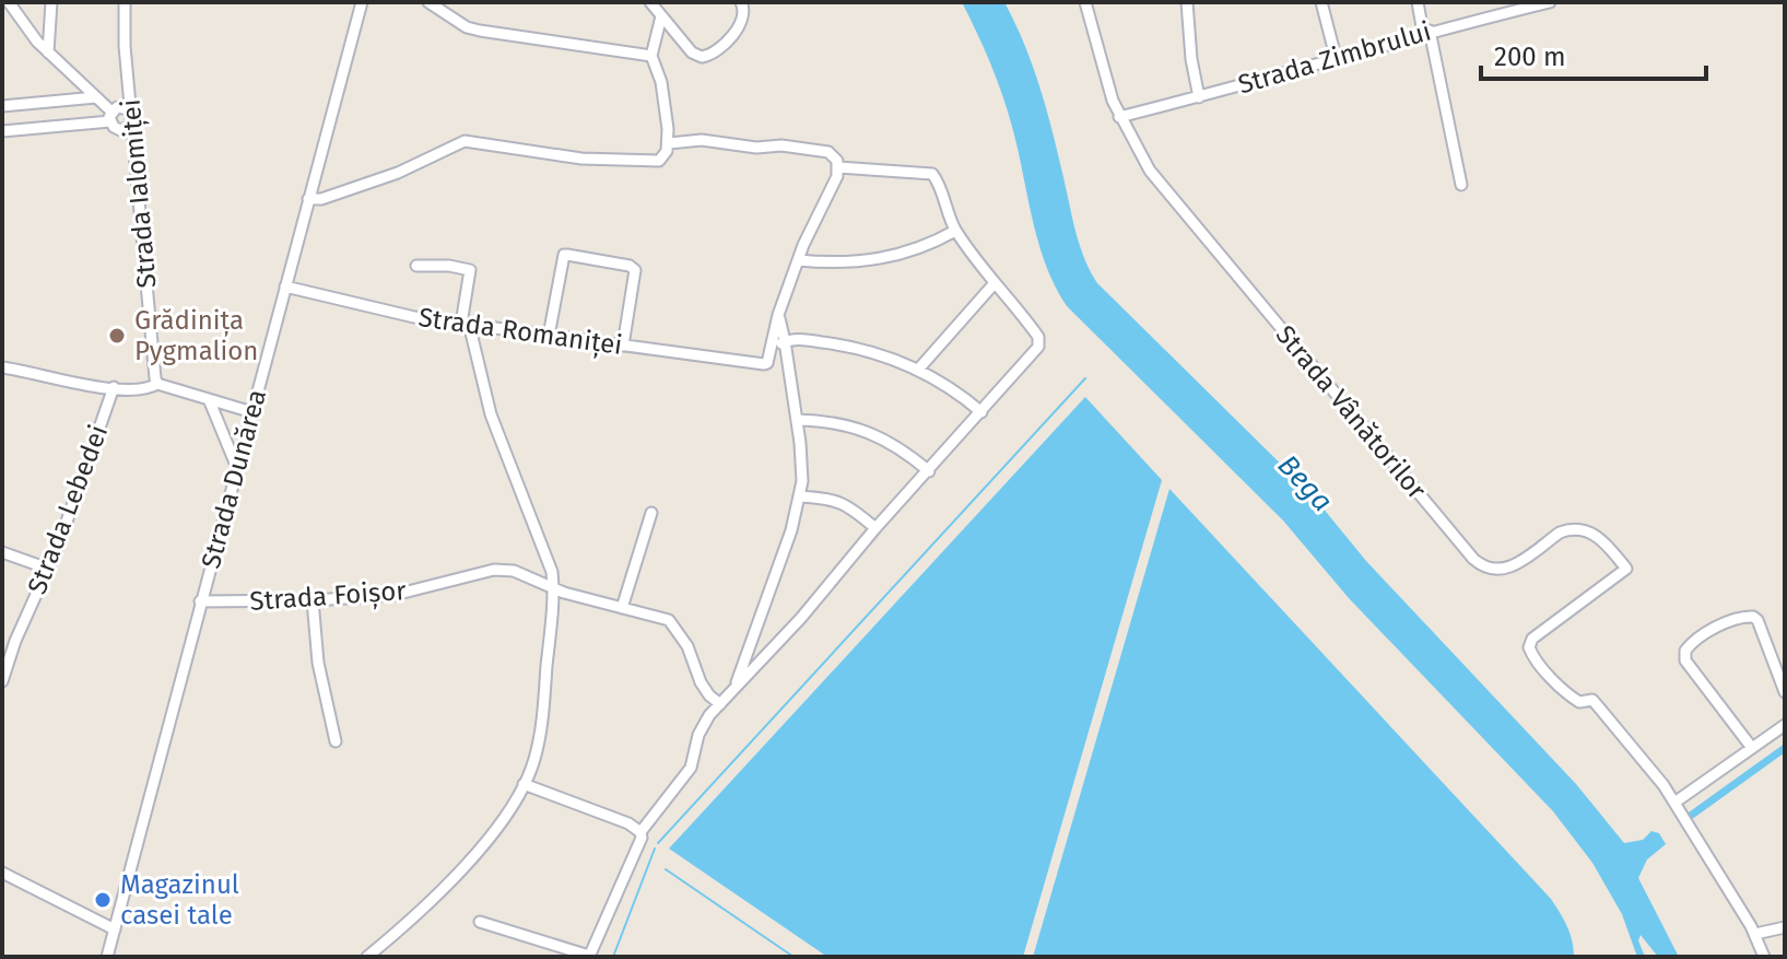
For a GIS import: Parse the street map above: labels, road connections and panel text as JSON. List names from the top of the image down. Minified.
{"streets":{"street":["Strada Zimbrului","Strada Ialomiței","Strada Romaniței","Strada Vânătorilor","Strada Dunărea","Strada Lebedei","Strada Foișor"]},"crossings":[["Strada Zimbrului","Strada Vânătorilor"],["Strada Romaniței","Strada Dunărea"],["Strada Dunărea","Strada Foișor"]],"water":["Bega"],"places":["Grădinița Pygmalion","Magazinul casei tale"],"scale_bar":"200 m"}
